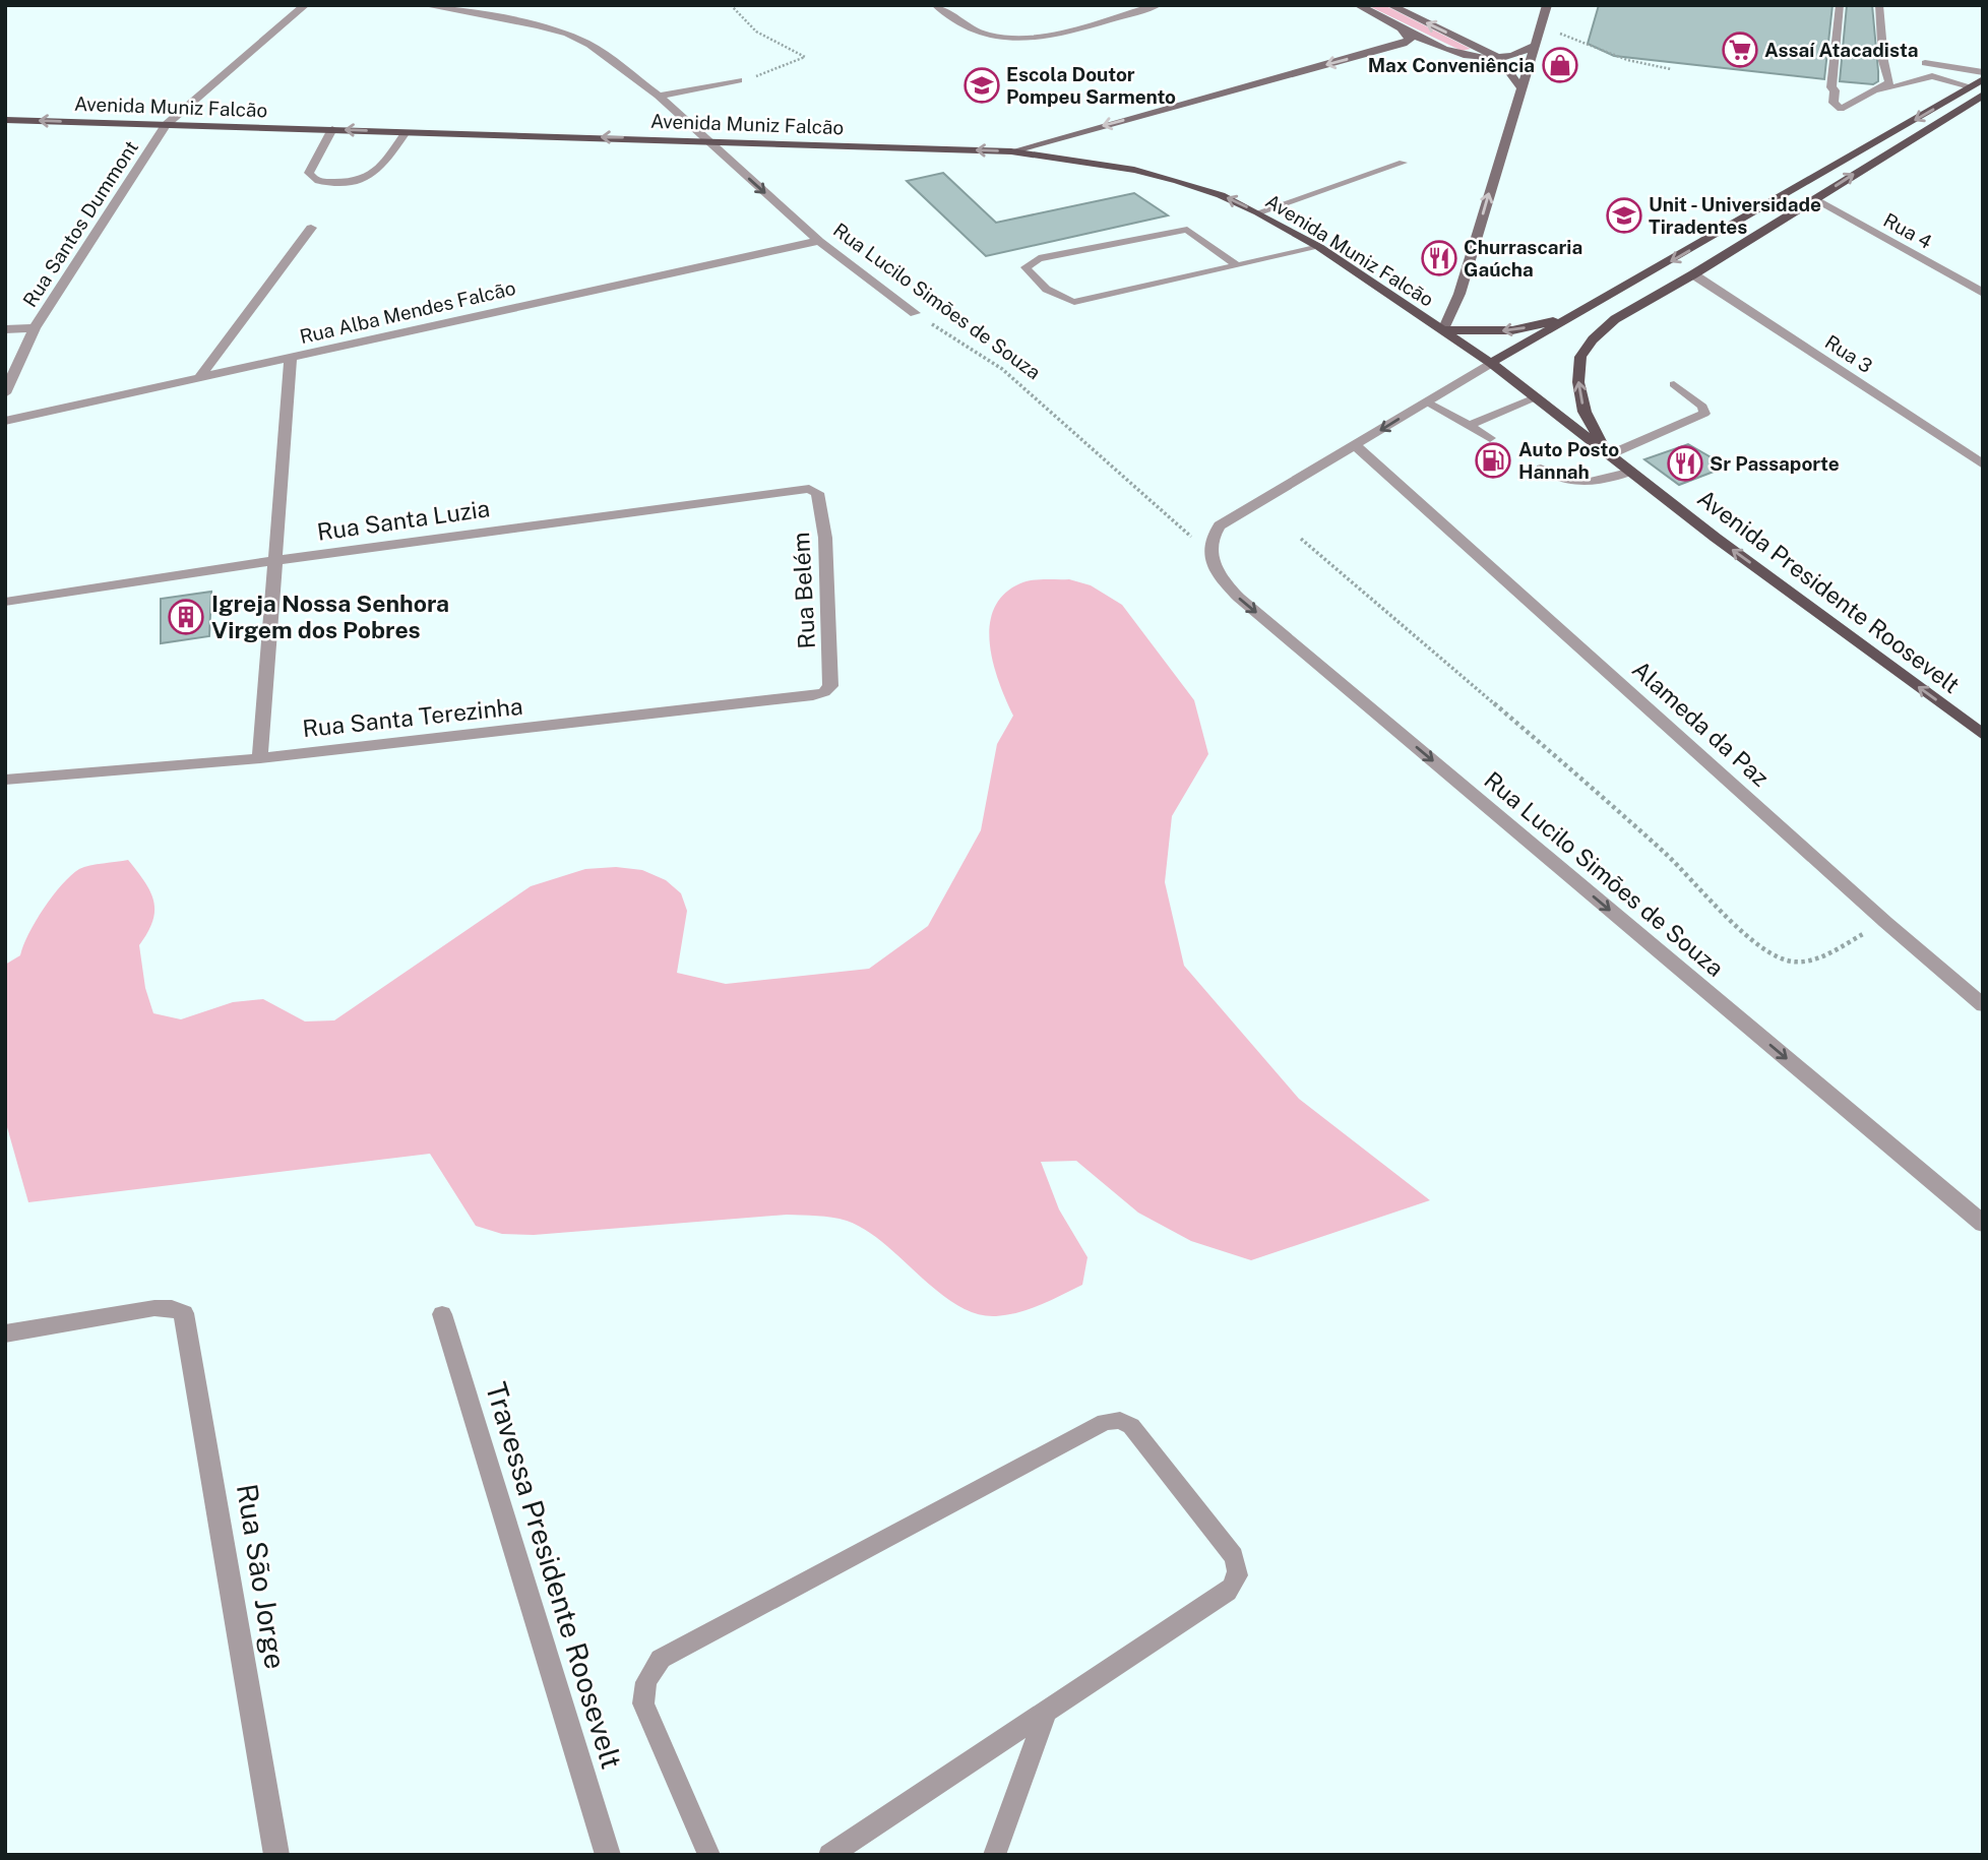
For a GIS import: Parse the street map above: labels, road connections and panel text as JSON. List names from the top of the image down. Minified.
{"streets":{"main road":["Avenida Muniz Falcão","Avenida Presidente Roosevelt"],"street":["Rua Santos Dummont","Rua 4","Rua Lucilo Simões de Souza","Rua Alba Mendes Falcão","Rua 3","Rua Santa Luzia","Rua Belém","Rua Santa Terezinha","Alameda da Paz","Travessa Presidente Roosevelt","Rua São Jorge"]},"crossings":[["Avenida Muniz Falcão","Rua Santos Dummont"],["Avenida Muniz Falcão","Rua Lucilo Simões de Souza"],["Avenida Muniz Falcão","Avenida Presidente Roosevelt"],["Rua Lucilo Simões de Souza","Rua Alba Mendes Falcão"],["Rua Santa Luzia","Rua Belém"],["Rua Belém","Rua Santa Terezinha"]],"one_way":["Avenida Muniz Falcão","Rua Lucilo Simões de Souza","Avenida Presidente Roosevelt"],"places":{"supermarket":["Assaí Atacadista"],"shop":["Max Conveniência"],"school or university":["Escola Doutor Pompeu Sarmento","Unit - Universidade Tiradentes"],"restaurant":["Churrascaria Gaúcha","Sr Passaporte"],"fuel station":["Auto Posto Hannah"],"building":["Igreja Nossa Senhora Virgem dos Pobres"]}}
